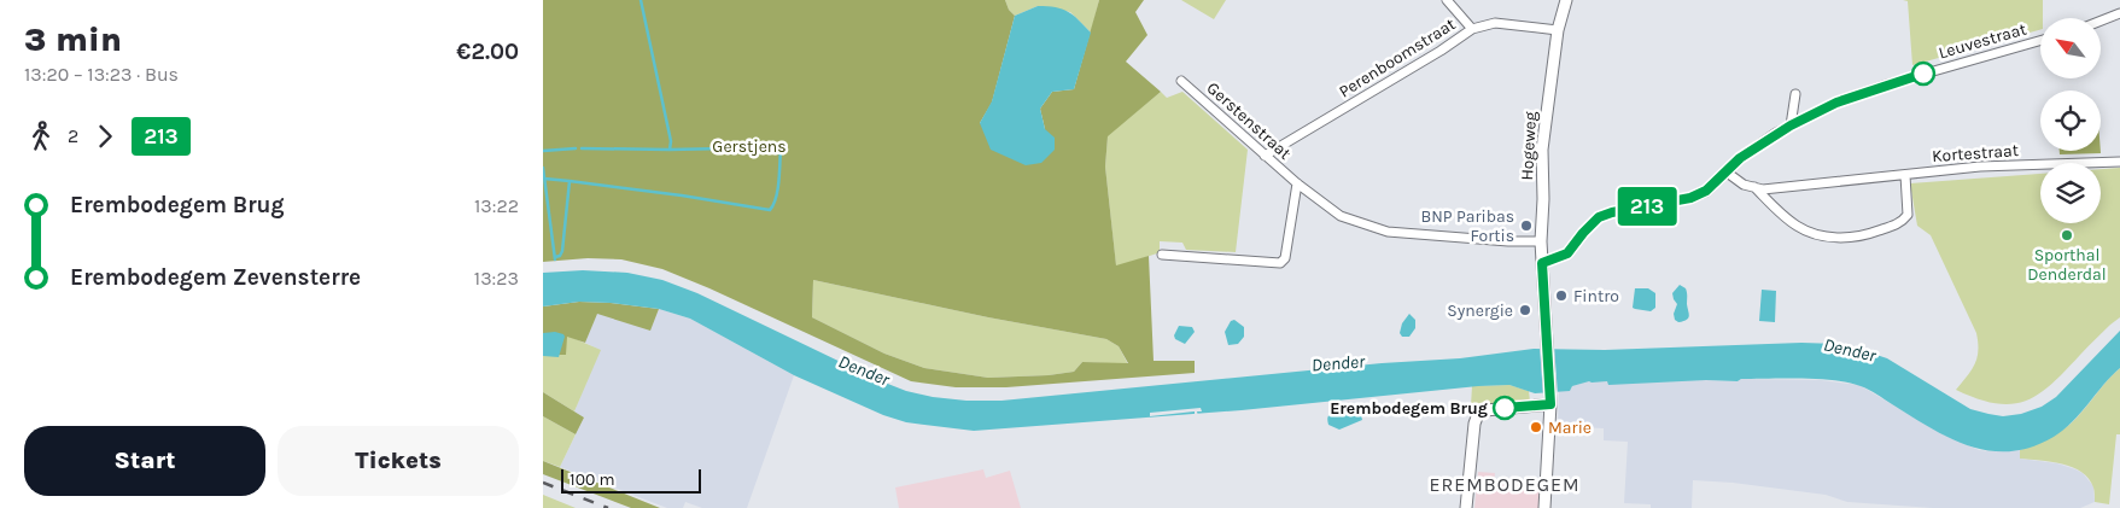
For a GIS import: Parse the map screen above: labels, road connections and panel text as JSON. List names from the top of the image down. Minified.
{"streets":{"street":["Leuvestraat","Perenboomstraat","Gerstenstraat","Hogeweg","Kortestraat"]},"crossings":[["Leuvestraat","Hogeweg"],["Leuvestraat","Kortestraat"],["Perenboomstraat","Gerstenstraat"],["Perenboomstraat","Hogeweg"],["Gerstenstraat","Hogeweg"]],"districts":["EREMBODEGEM"],"water":["Dender"],"parks":["Gerstjens"],"places":["BNP Paribas Fortis","Sporthal Denderdal","Fintro","Synergie","Erembodegem Brug","Marie"],"lines":["bus line 213"],"scale_bar":"100 m","north":"top left","page":{"heading":["3 min","13:20 – 13:23 · Bus","€2.00"],"on_map":"213","legs":["2","213"],"list":[{"name":"Erembodegem Brug","value":"13:22"},{"name":"Erembodegem Zevensterre","value":"13:23"}],"buttons":["Start","Tickets"],"scale":"100 m"}}
